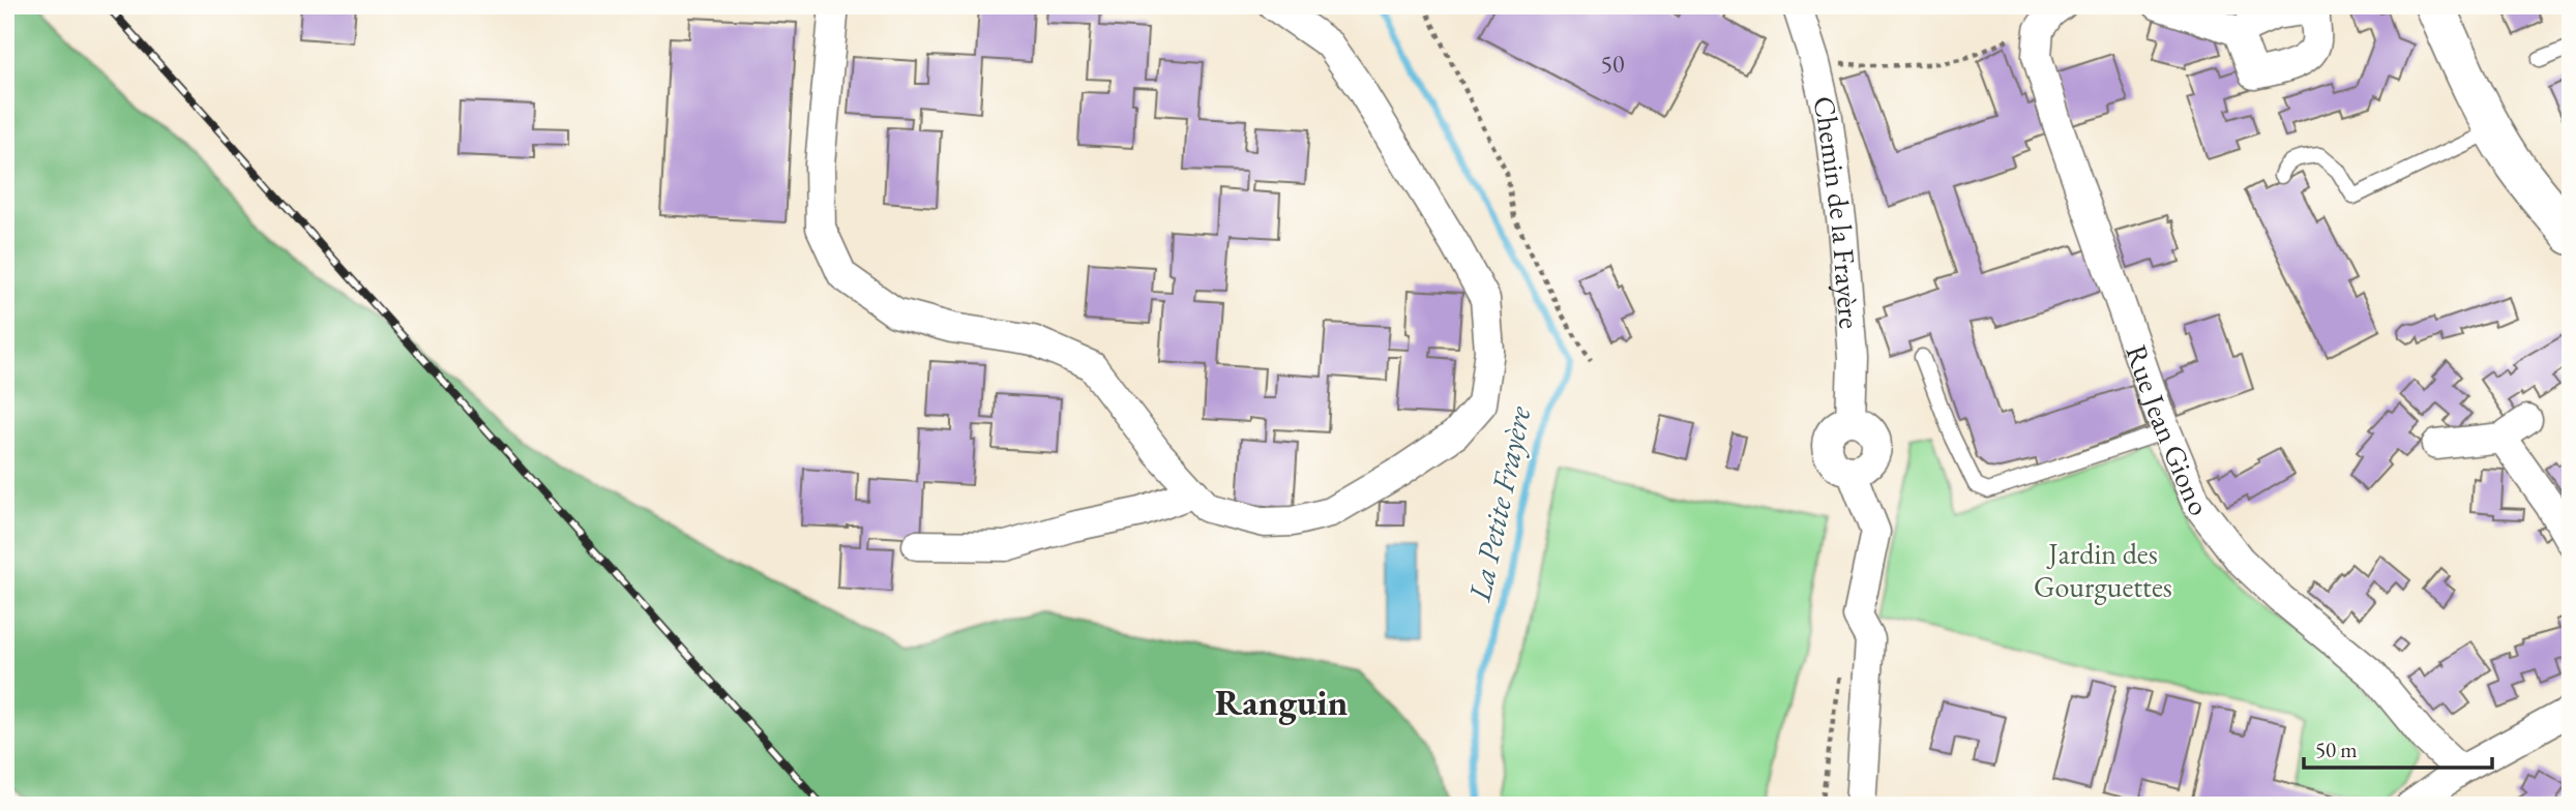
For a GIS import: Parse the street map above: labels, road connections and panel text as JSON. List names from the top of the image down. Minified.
{"streets":{"street":["Chemin de la Frayère","Rue Jean Giono"]},"districts":["Ranguin"],"water":["La Petite Frayère"],"parks":["Jardin des Gourguettes"],"house_numbers":["50"],"scale_bar":"50 m"}
